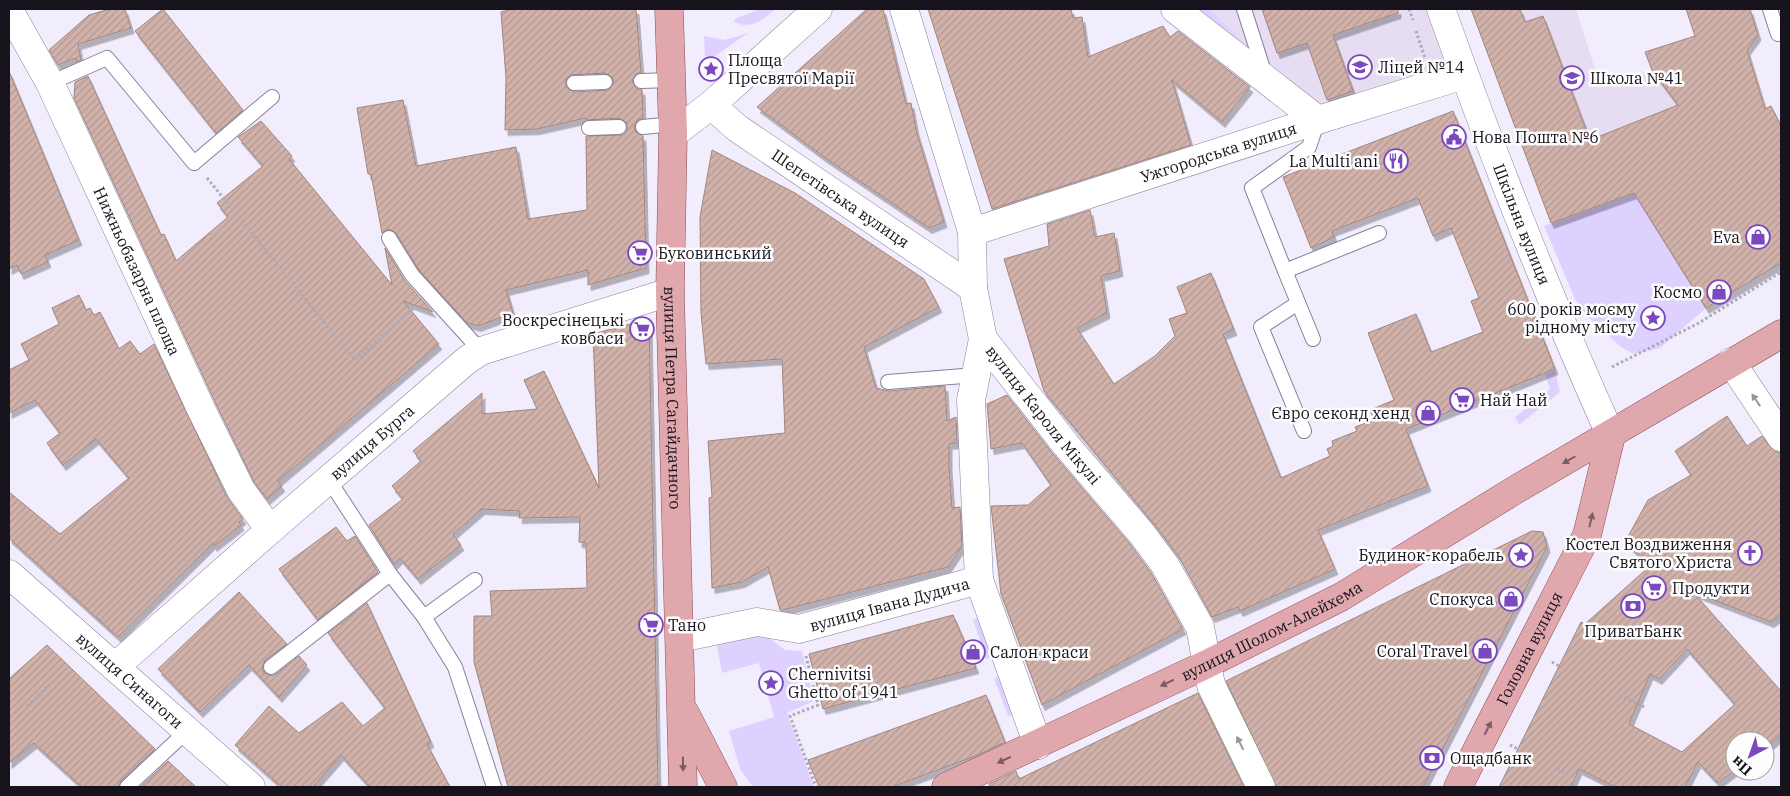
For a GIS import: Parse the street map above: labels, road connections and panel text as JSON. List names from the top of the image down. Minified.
{"streets":{"main road":["вулиця Петра Сагайдачного","вулиця Шолом-Алейхема","Головна вулиця"],"street":["Ужгородська вулиця","Шепетівська вулиця","Шкільна вулиця","Нижньобазарна площа","вулиця Кароля Мікулі","вулиця Бурга","вулиця Івана Дудича","вулиця Синагоги"]},"crossings":[["Ужгородська вулиця","Шкільна вулиця"],["Ужгородська вулиця","вулиця Кароля Мікулі"],["Шепетівська вулиця","вулиця Кароля Мікулі"],["Шкільна вулиця","вулиця Шолом-Алейхема"],["Шкільна вулиця","Головна вулиця"],["Нижньобазарна площа","вулиця Бурга"],["вулиця Петра Сагайдачного","вулиця Бурга"],["вулиця Петра Сагайдачного","вулиця Івана Дудича"],["вулиця Кароля Мікулі","вулиця Івана Дудича"],["вулиця Кароля Мікулі","вулиця Шолом-Алейхема"],["вулиця Бурга","вулиця Синагоги"],["вулиця Шолом-Алейхема","Головна вулиця"]],"one_way":["вулиця Шолом-Алейхема","Головна вулиця"],"places":{"school or university":["Ліцей №14","Школа №41"],"place":["Площа Пресвятої Марії","600 років моєму рідному місту","Будинок-корабель","Chernivitsi Ghetto of 1941"],"public building":["Нова Пошта №6"],"restaurant":["La Multi ani"],"shop":["Eva","Космо","Євро секонд хенд","Спокуса","Coral Travel","Салон краси"],"supermarket":["Буковинський","Воскресінецькі ковбаси","Най Най","Продукти","Тано"],"church":["Костел Воздвиження Святого Христа"],"bank":["ПриватБанк","Ощадбанк"]},"north":"bottom left"}
